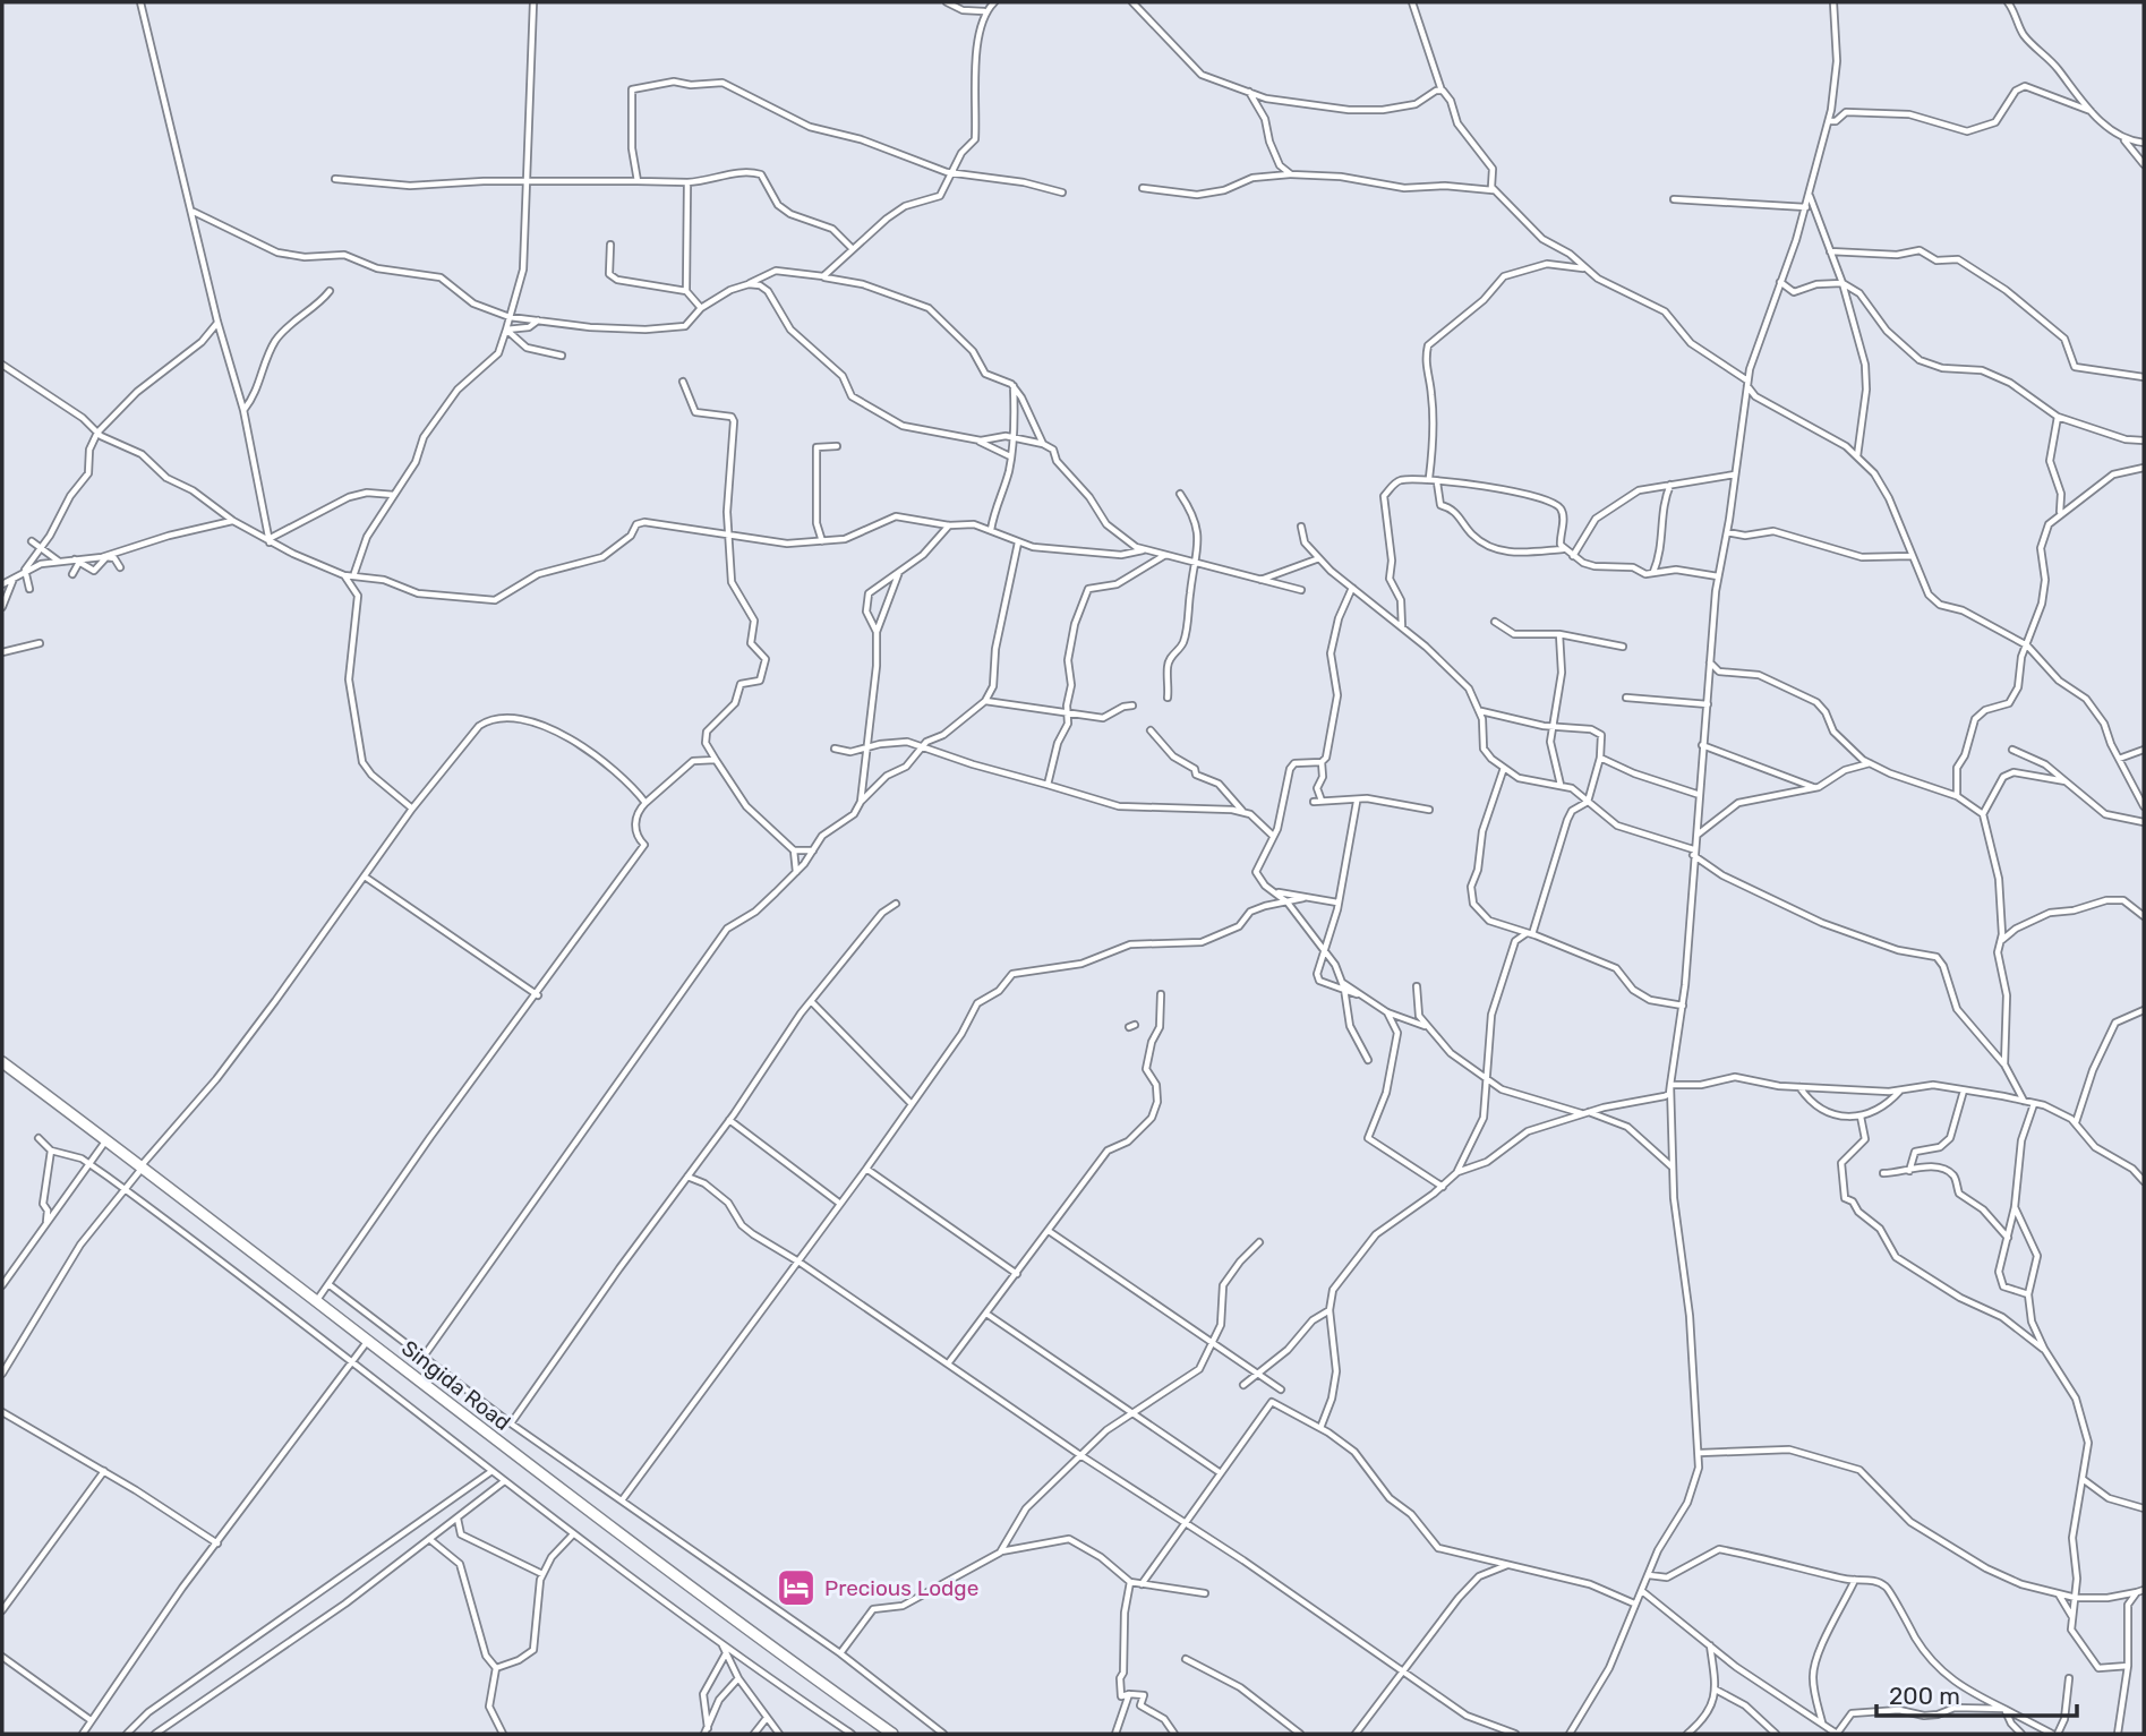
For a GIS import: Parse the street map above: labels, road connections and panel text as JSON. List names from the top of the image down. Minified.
{"streets":{"highway":["Singida Road"]},"places":{"hotel":["Precious Lodge"]},"scale_bar":"200 m"}
